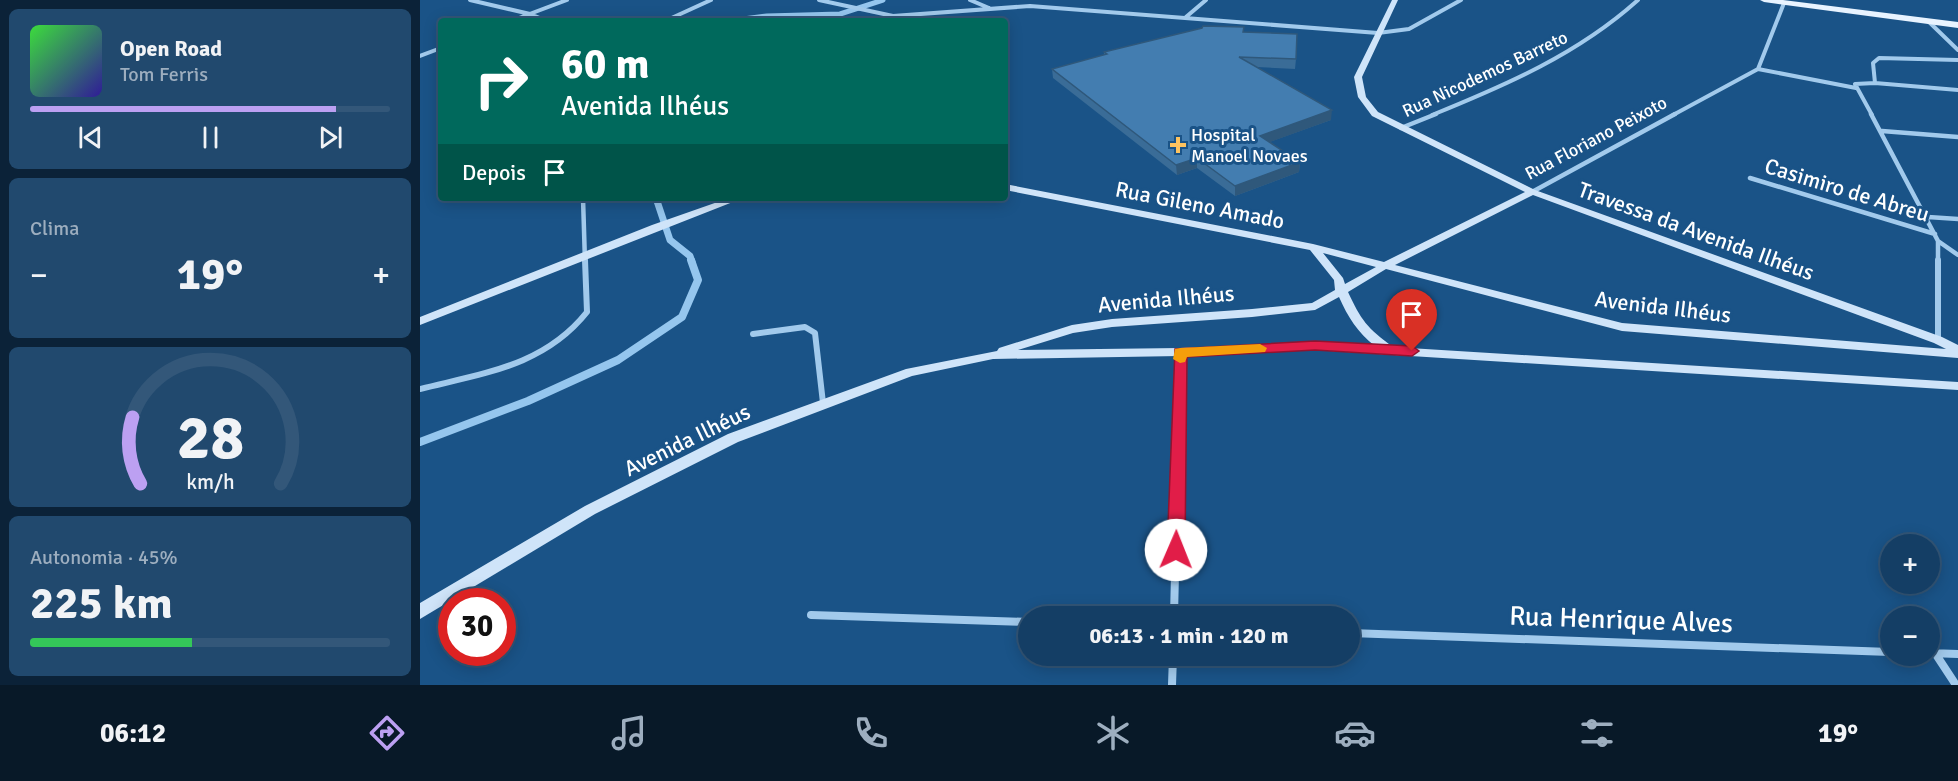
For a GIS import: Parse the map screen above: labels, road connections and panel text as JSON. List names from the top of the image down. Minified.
{"streets":{"main road":["Rua Floriano Peixoto","Rua Gileno Amado","Travessa da Avenida Ilhéus","Avenida Ilhéus"],"street":["Rua Nicodemos Barreto","Casimiro de Abreu","Rua Henrique Alves"]},"crossings":[["Rua Nicodemos Barreto","Travessa da Avenida Ilhéus"],["Rua Floriano Peixoto","Rua Gileno Amado"],["Rua Floriano Peixoto","Travessa da Avenida Ilhéus"],["Rua Floriano Peixoto","Avenida Ilhéus"],["Rua Gileno Amado","Avenida Ilhéus"],["Travessa da Avenida Ilhéus","Avenida Ilhéus"]],"places":{"health":["Hospital Manoel Novaes"]},"page":{"turn":["60 m","Avenida Ilhéus"],"song":["Open Road","Tom Ferris"],"then":"Depois","tile":["Clima",["Autonomia · 45%","225 km"]],"heat":["−","19°","+"],"map_buttons":["+","−"],"limit":"30","trip":"06:13 · 1 min · 120 m","tabs":["06:12","19°"],"gauge":["28","km/h"]}}
